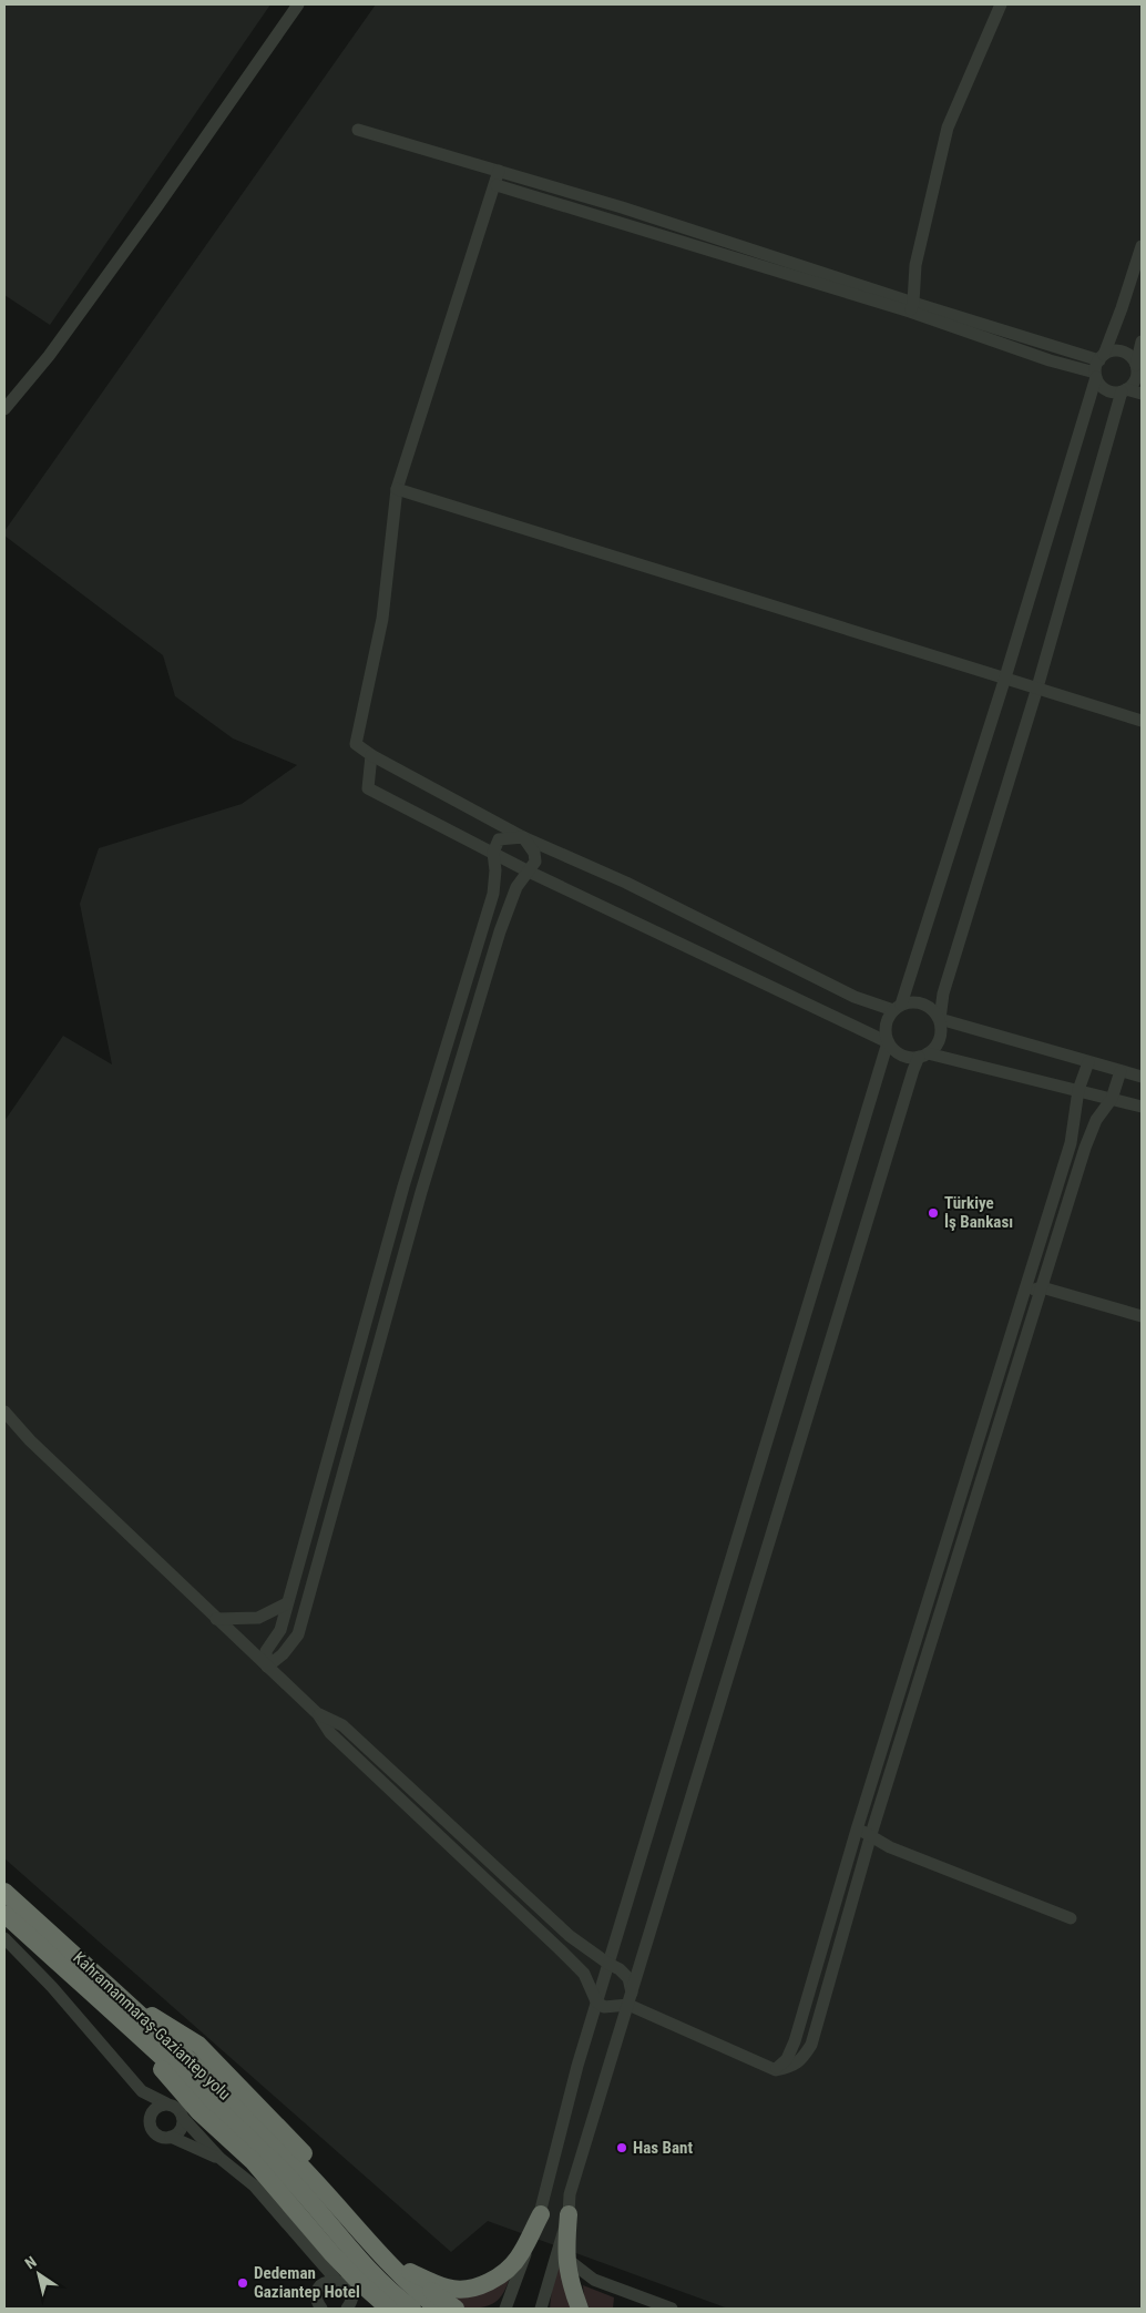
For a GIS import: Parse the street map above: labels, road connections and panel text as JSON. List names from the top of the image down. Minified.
{"streets":{"highway":["Kahramanmaraş-Gaziantep yolu"]},"places":["Türkiye İş Bankası","Has Bant","Dedeman Gaziantep Hotel"],"north":"top left"}
